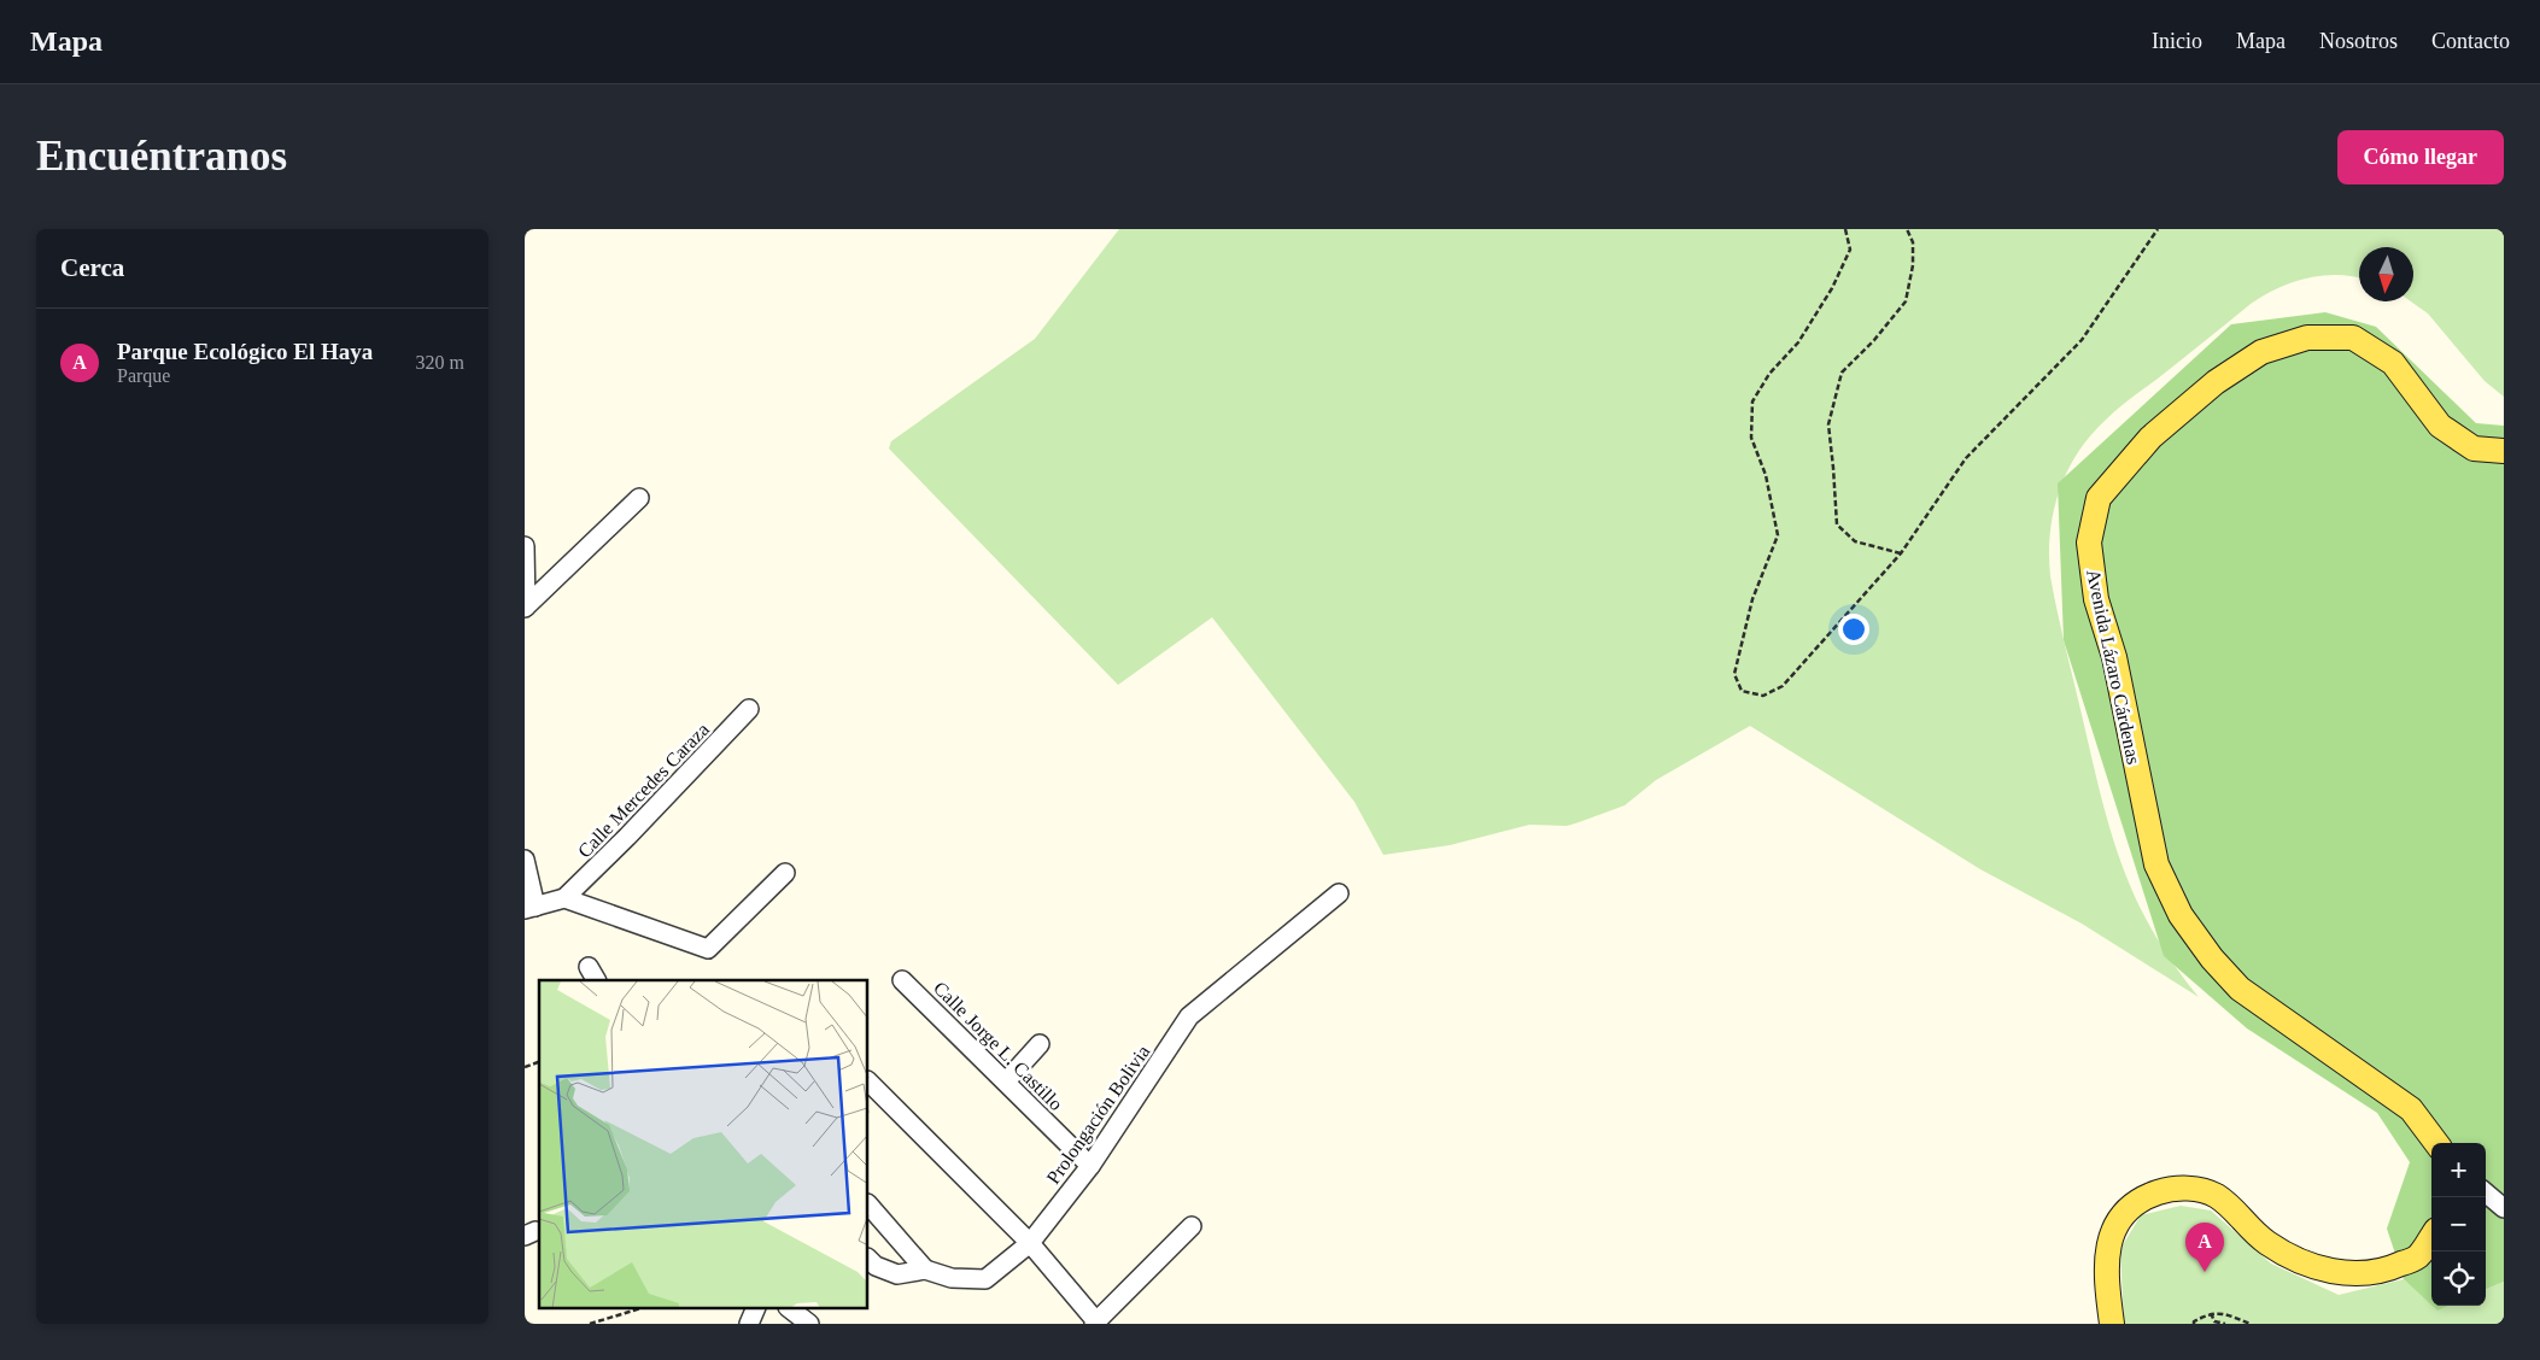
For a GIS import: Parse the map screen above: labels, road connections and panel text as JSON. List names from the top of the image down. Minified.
{"streets":{"main road":["Avenida Lázaro Cárdenas"],"street":["Calle Mercedes Caraza","Calle Jorge L. Castillo","Prolongación Bolivia"]},"crossings":[["Calle Jorge L. Castillo","Prolongación Bolivia"]],"north":"bottom","page":{"header":"Mapa","nav":["Inicio","Mapa","Nosotros","Contacto"],"buttons":"Cómo llegar","title":"Encuéntranos","heading":"Cerca","list":[{"mark":"A","name":"Parque Ecológico El Haya","note":"Parque","value":"320 m"}],"map_buttons":["+","−"],"pins":"A"}}
